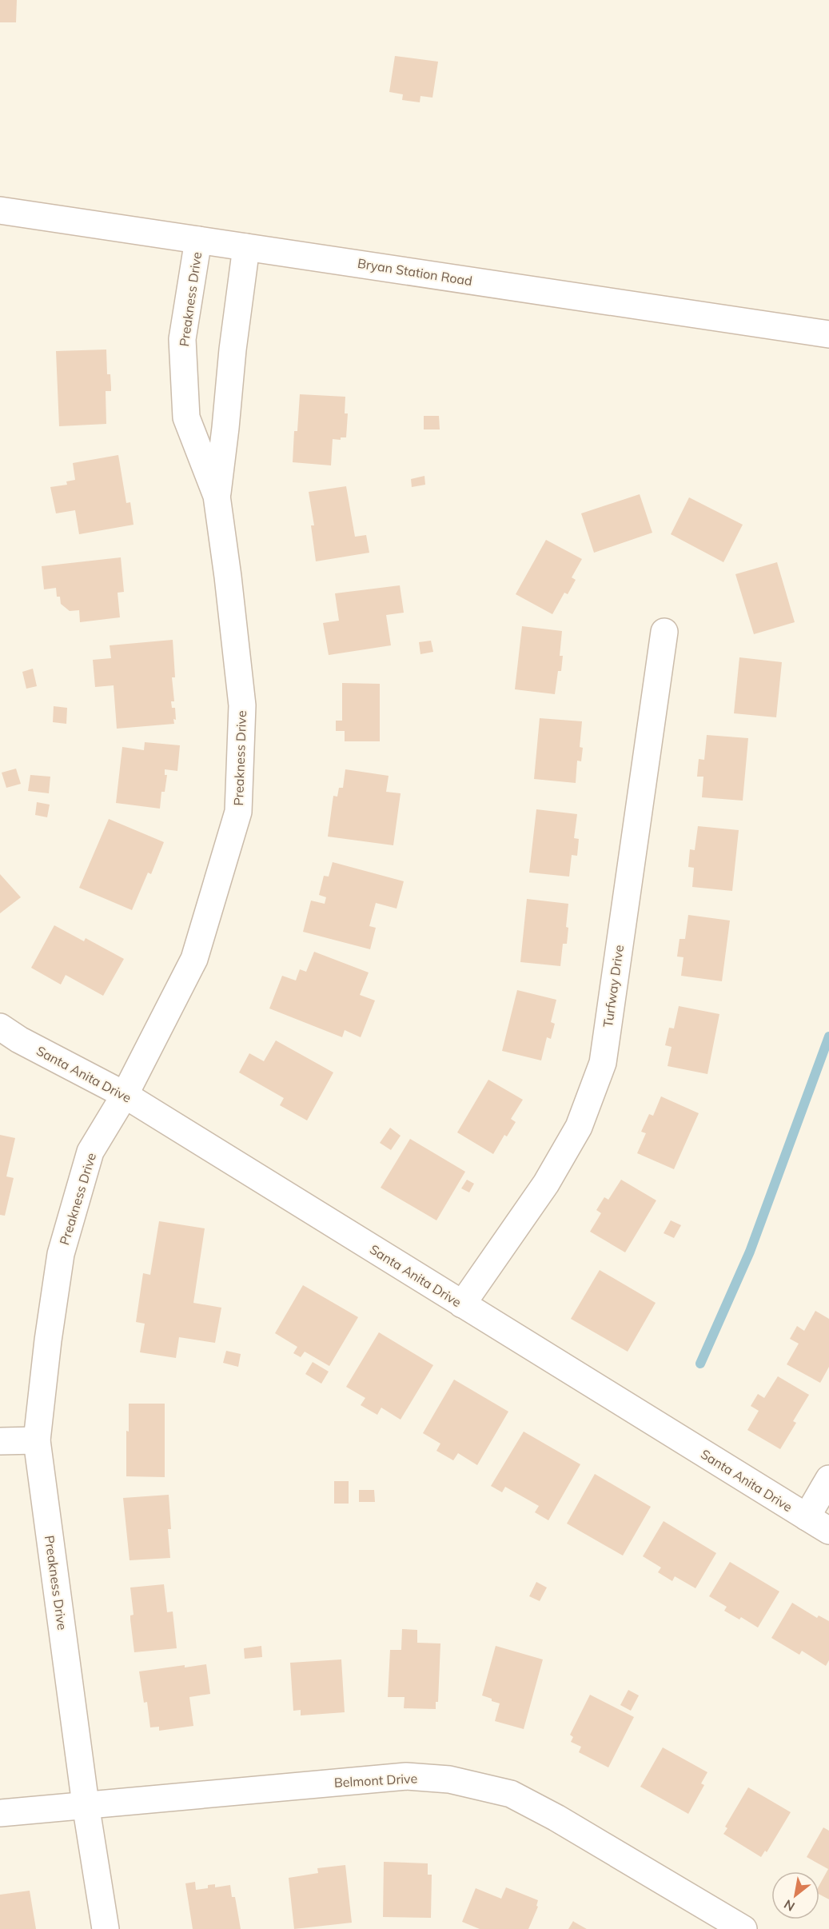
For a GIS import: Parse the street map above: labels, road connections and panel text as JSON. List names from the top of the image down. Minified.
{"streets":{"street":["Bryan Station Road","Preakness Drive","Turfway Drive","Santa Anita Drive","Belmont Drive"]},"crossings":[["Bryan Station Road","Preakness Drive"],["Preakness Drive","Santa Anita Drive"],["Preakness Drive","Belmont Drive"],["Turfway Drive","Santa Anita Drive"]],"north":"bottom left"}
